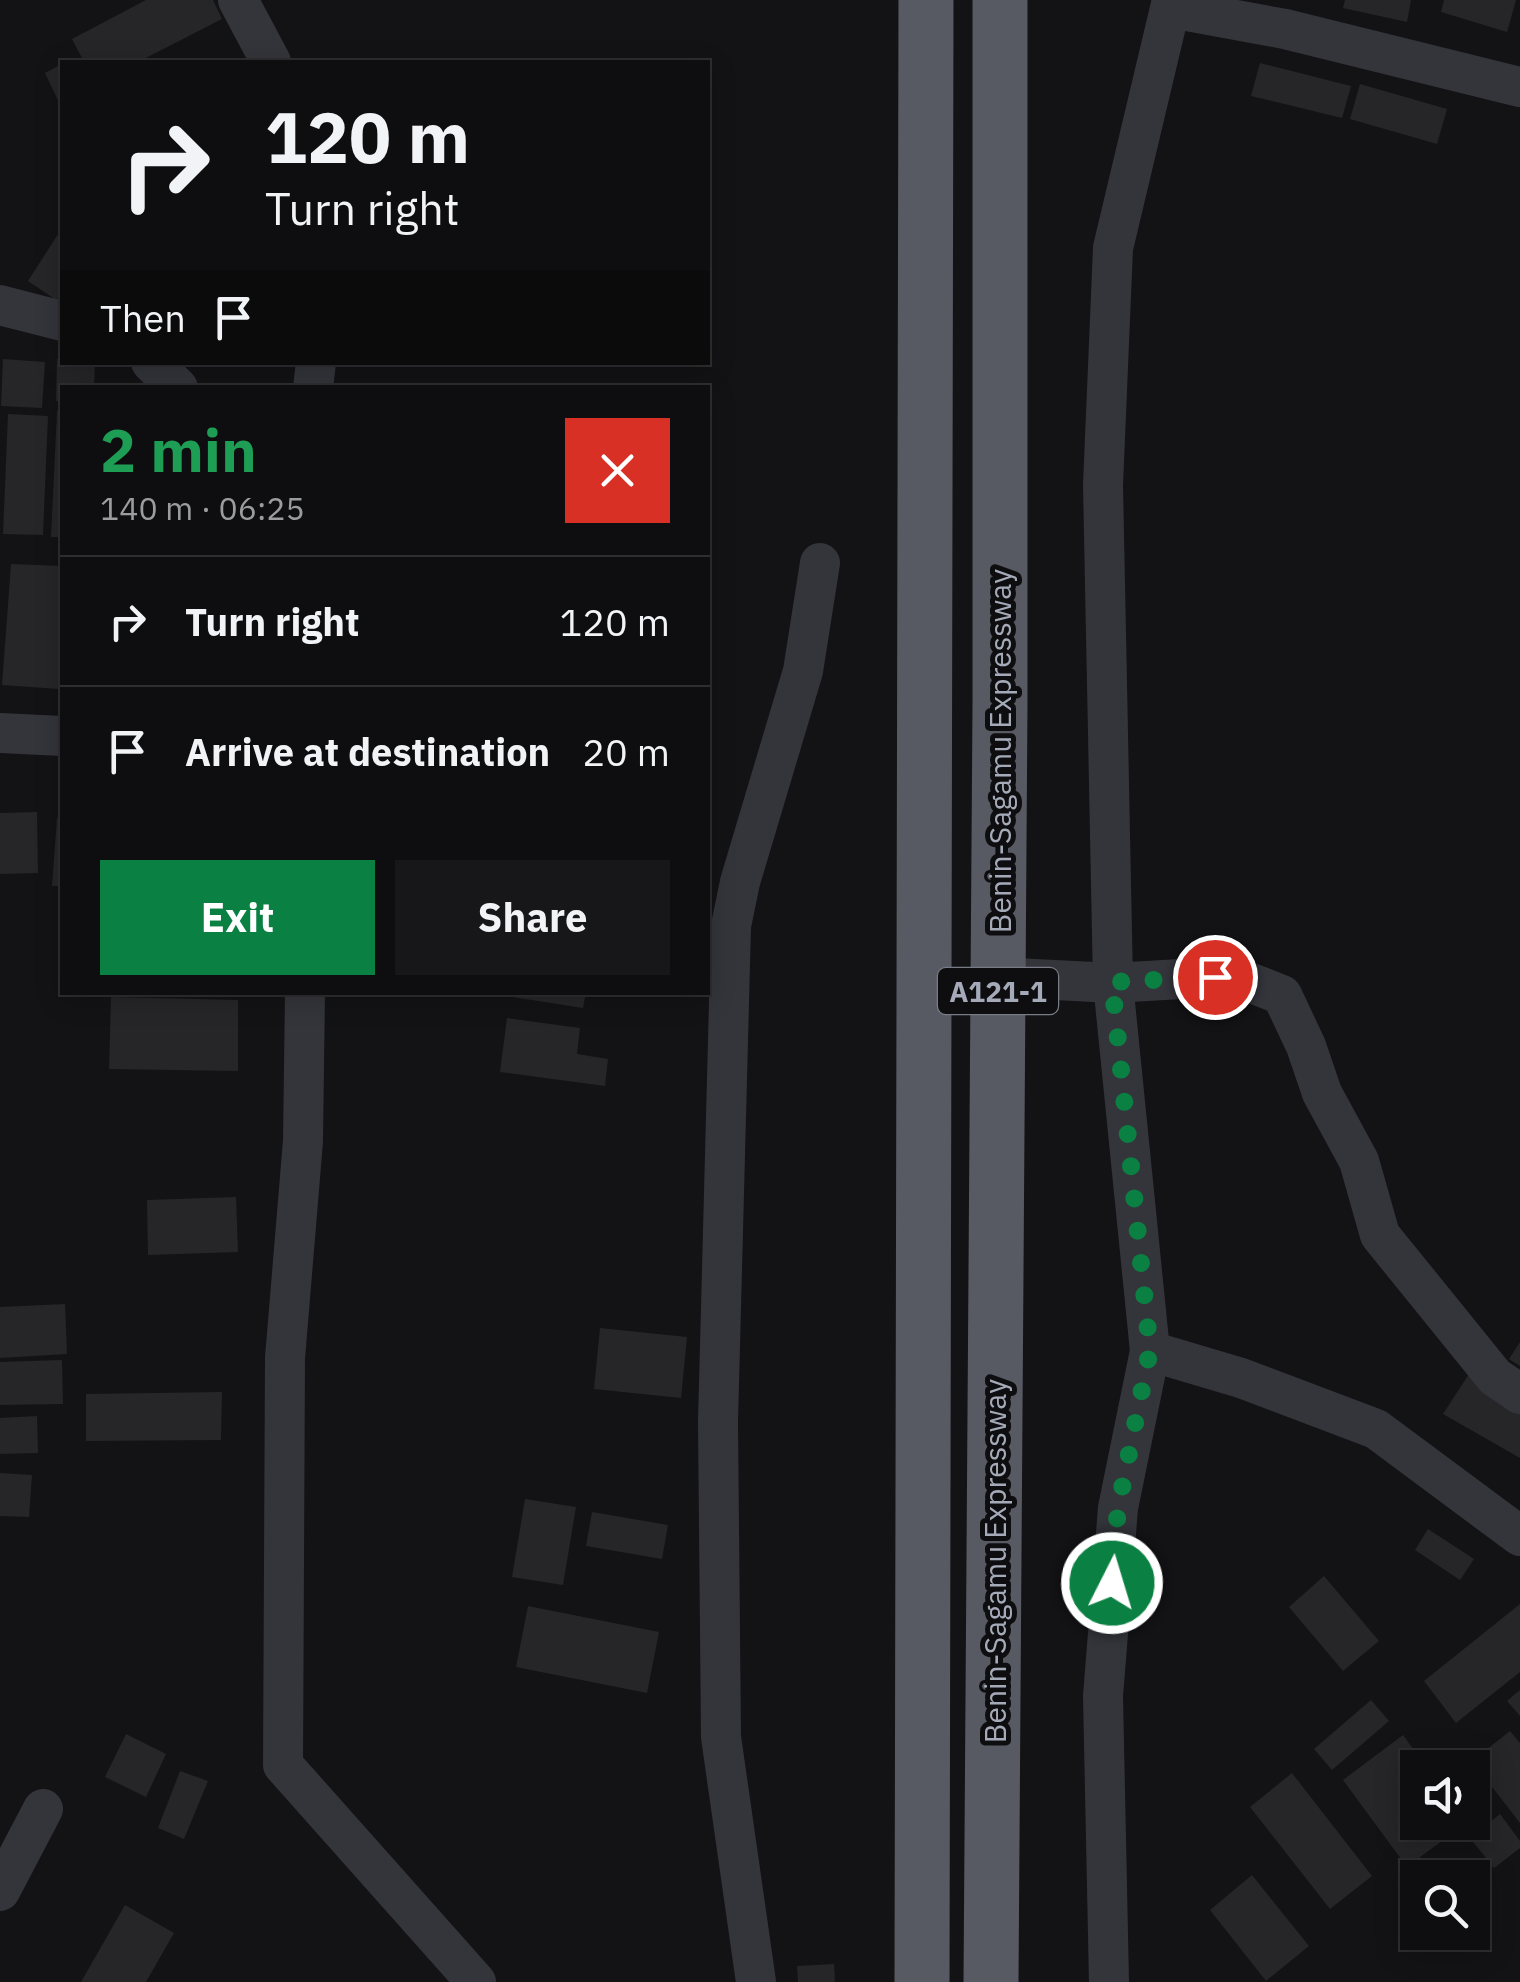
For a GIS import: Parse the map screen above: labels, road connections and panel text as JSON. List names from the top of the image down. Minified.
{"streets":{"highway":["Benin-Sagamu Expressway","A121-1"]},"page":{"turn":["120 m","Turn right"],"then":"Then","heading":["2 min","140 m · 06:25"],"list":[{"name":"Turn right","value":"120 m"},{"name":"Arrive at destination","value":"20 m"}],"buttons":["Exit","Share"]}}
